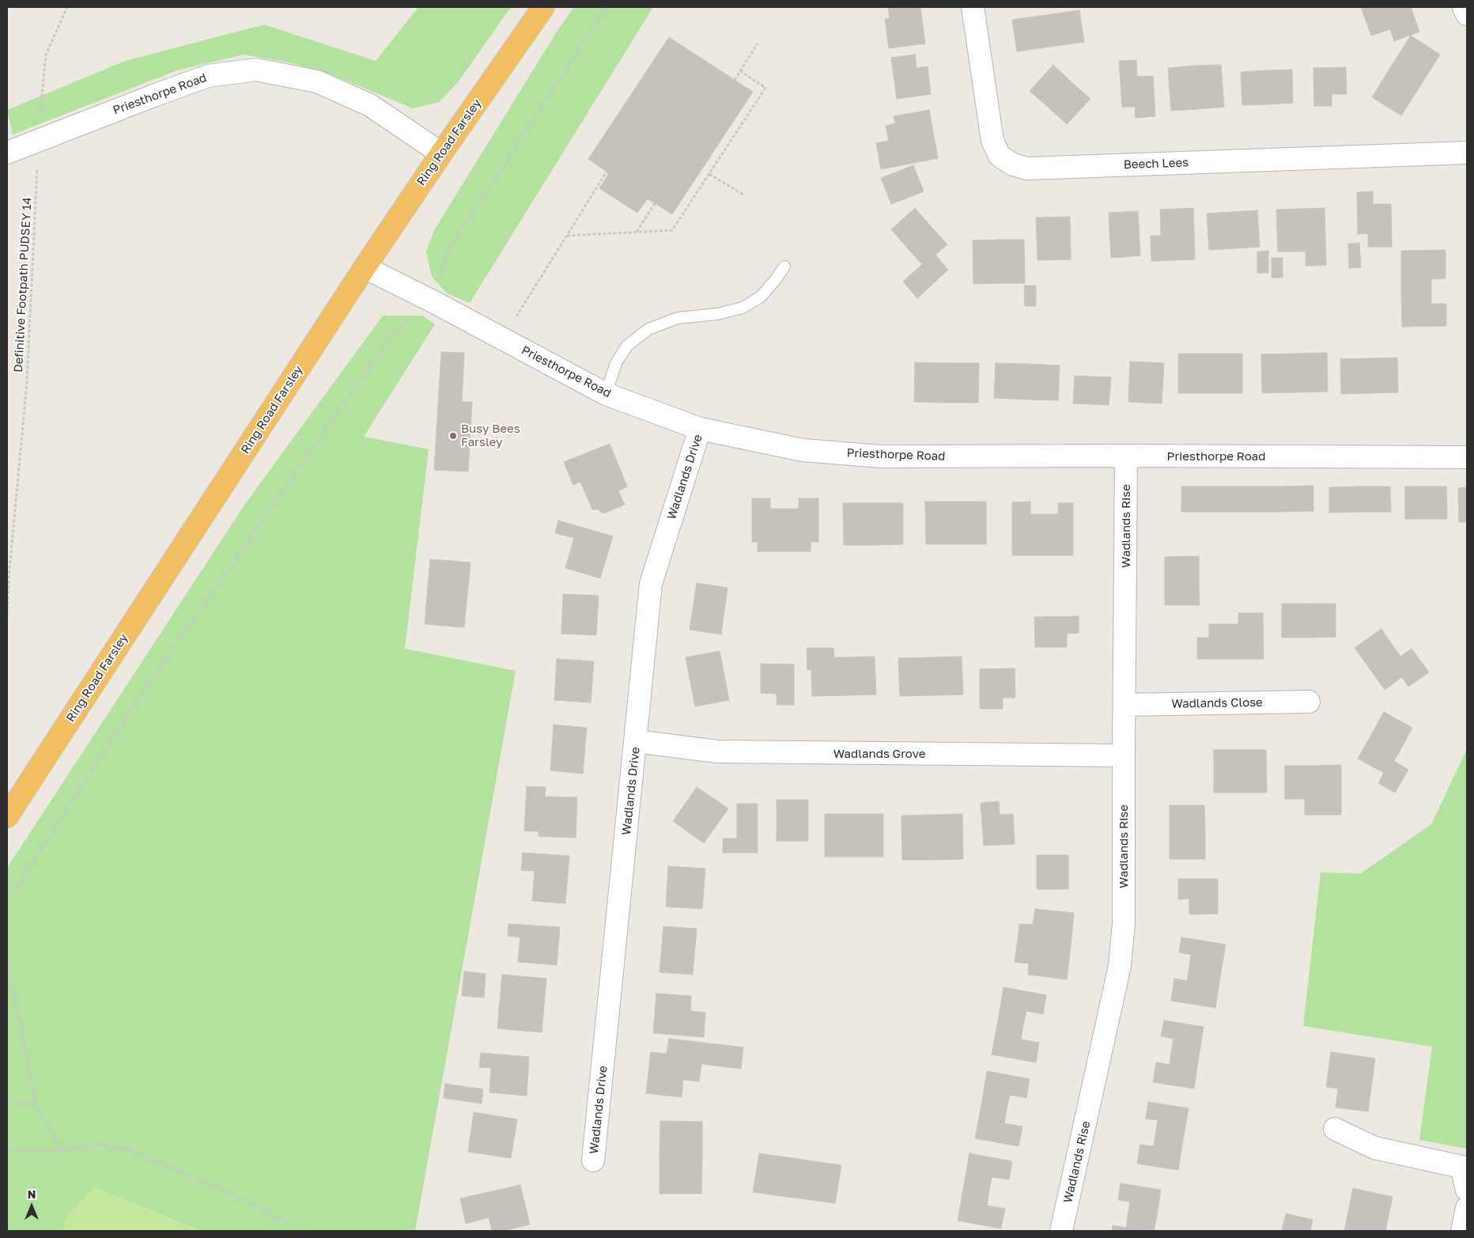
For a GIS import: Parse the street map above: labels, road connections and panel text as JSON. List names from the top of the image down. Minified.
{"streets":{"highway":["Ring Road Farsley"],"street":["Priesthorpe Road","Beech Lees","Wadlands Drive","Wadlands Rise","Wadlands Close","Wadlands Grove"],"path":["Definitive Footpath PUDSEY 14"]},"crossings":[["Priesthorpe Road","Ring Road Farsley"],["Priesthorpe Road","Definitive Footpath PUDSEY 14"],["Priesthorpe Road","Wadlands Drive"],["Priesthorpe Road","Wadlands Rise"],["Wadlands Drive","Wadlands Grove"],["Wadlands Rise","Wadlands Close"],["Wadlands Rise","Wadlands Grove"]],"places":["Busy Bees Farsley"],"north":"top"}
